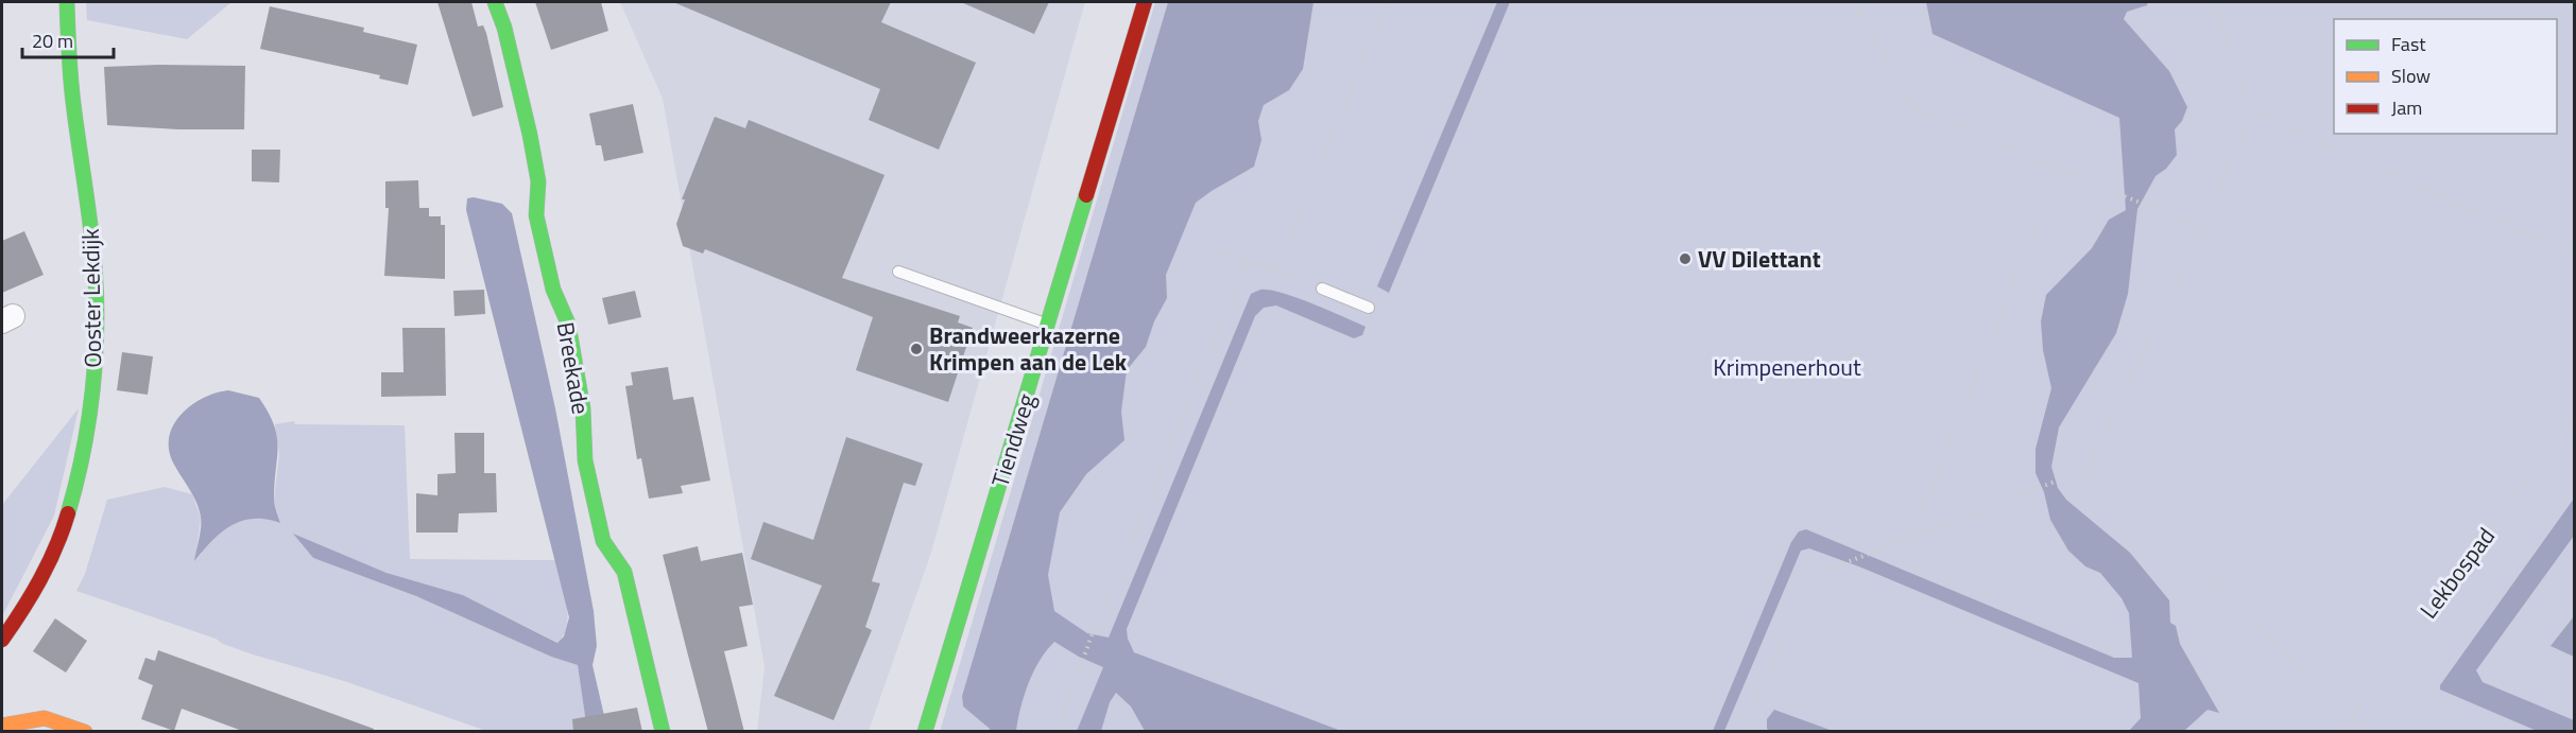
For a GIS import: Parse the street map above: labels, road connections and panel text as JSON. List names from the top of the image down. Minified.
{"streets":{"street":["Ooster Lekdijk","Breekade","Tiendweg"],"path":["Lekbospad"]},"parks":["Krimpenerhout"],"places":["VV Dilettant","Brandweerkazerne Krimpen aan de Lek"],"legend":["Fast","Slow","Jam"],"scale_bar":"20 m"}
